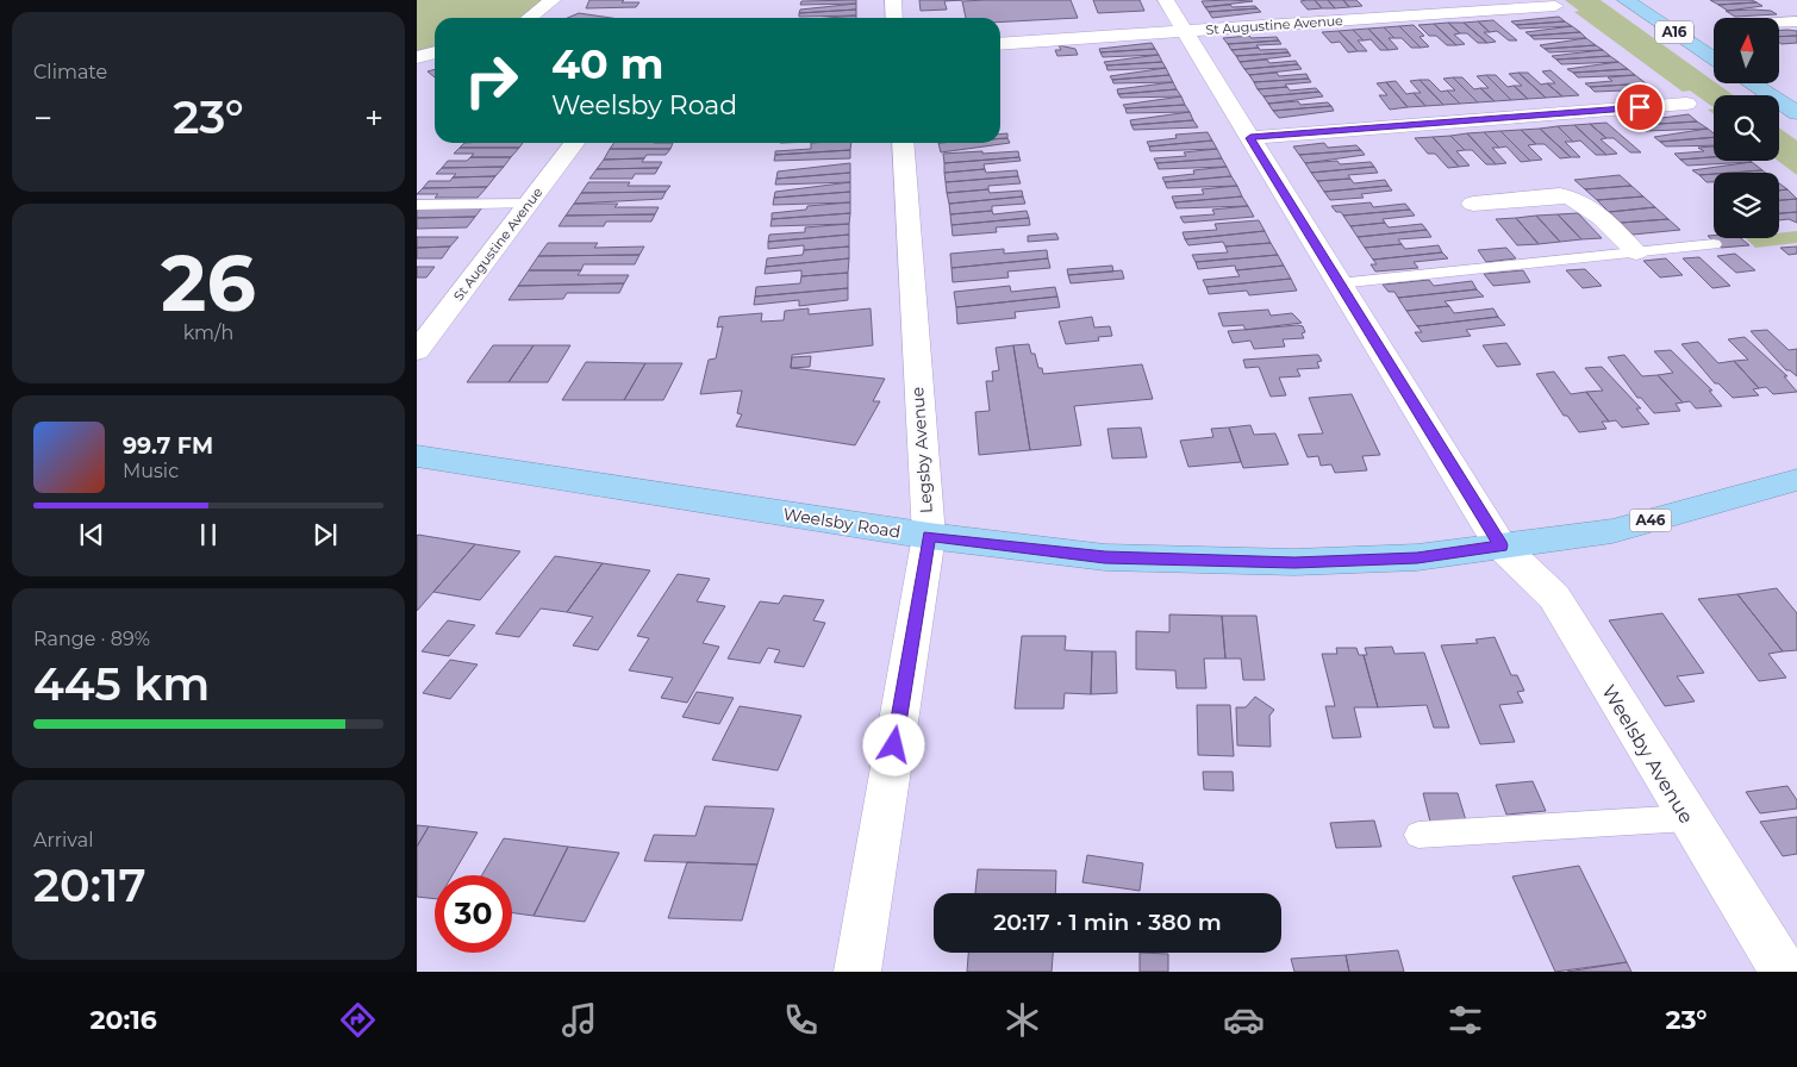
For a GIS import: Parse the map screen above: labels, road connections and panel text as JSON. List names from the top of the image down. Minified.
{"streets":{"highway":["A16","A46","Weelsby Road"],"street":["St Augustine Avenue","Legsby Avenue","Weelsby Avenue"]},"crossings":[["St Augustine Avenue","Weelsby Avenue"],["Legsby Avenue","Weelsby Road"],["Weelsby Road","Weelsby Avenue"]],"north":"top","page":{"tile":["Climate",["26","km/h"],["Range · 89%","445 km"],["Arrival","20:17"]],"turn":["40 m","Weelsby Road"],"heat":["−","23°","+"],"song":["99.7 FM","Music"],"limit":"30","trip":"20:17 · 1 min · 380 m","tabs":["20:16","23°"]}}
